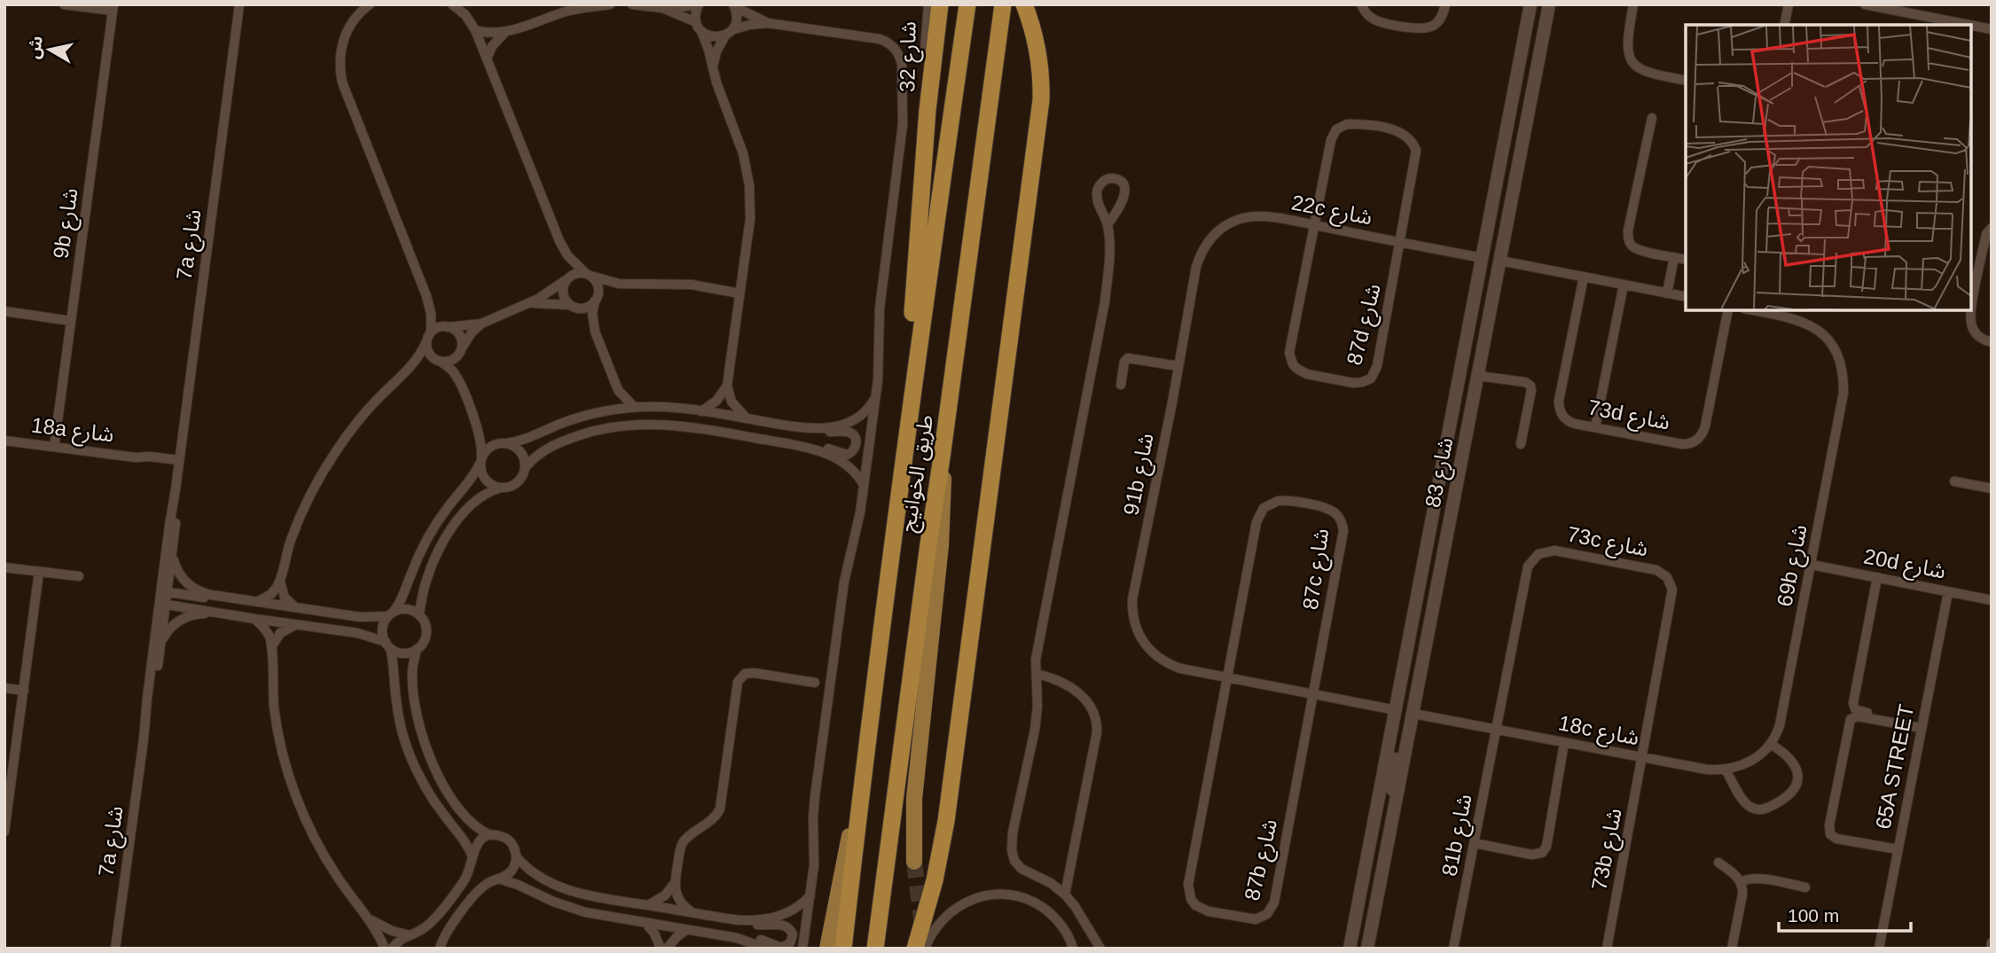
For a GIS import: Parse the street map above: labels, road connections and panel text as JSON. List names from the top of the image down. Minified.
{"streets":{"highway":["طريق الخوانيج"],"street":["شارع 32","22c شارع","9b شارع","7a شارع","87d شارع","73d شارع","18a شارع","شارع 83","91b شارع","73c شارع","20d شارع","69b شارع","87c شارع","18c شارع","65A STREET","81b شارع","73b شارع","87b شارع"]},"crossings":[["22c شارع","87d شارع"],["22c شارع","شارع 83"],["22c شارع","91b شارع"],["9b شارع","18a شارع"],["7a شارع","18a شارع"],["شارع 83","18c شارع"],["91b شارع","87c شارع"],["91b شارع","87b شارع"],["73c شارع","18c شارع"],["73c شارع","81b شارع"],["73c شارع","73b شارع"],["20d شارع","69b شارع"],["20d شارع","65A STREET"],["69b شارع","18c شارع"],["87c شارع","87b شارع"],["18c شارع","81b شارع"],["18c شارع","73b شارع"]],"scale_bar":"100 m","north":"left"}
